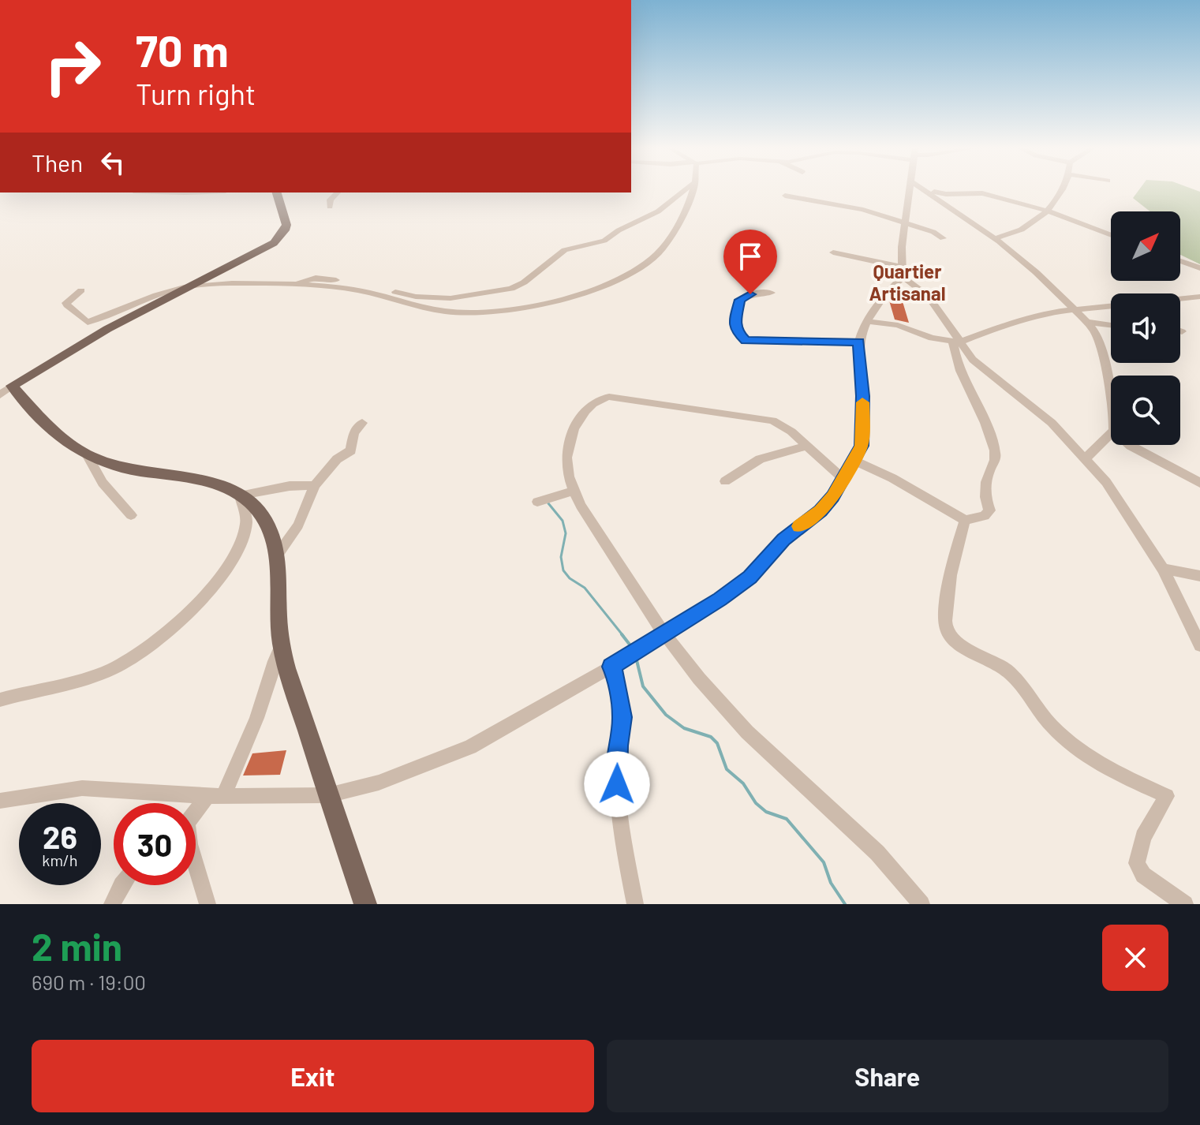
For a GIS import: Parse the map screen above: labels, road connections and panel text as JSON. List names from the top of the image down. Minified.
{"districts":["Quartier Artisanal"],"north":"top right","page":{"turn":["70 m","Turn right"],"then":"Then","speed":"26 km/h","limit":"30","heading":["2 min","690 m · 19:00"],"buttons":["Exit","Share"]}}
